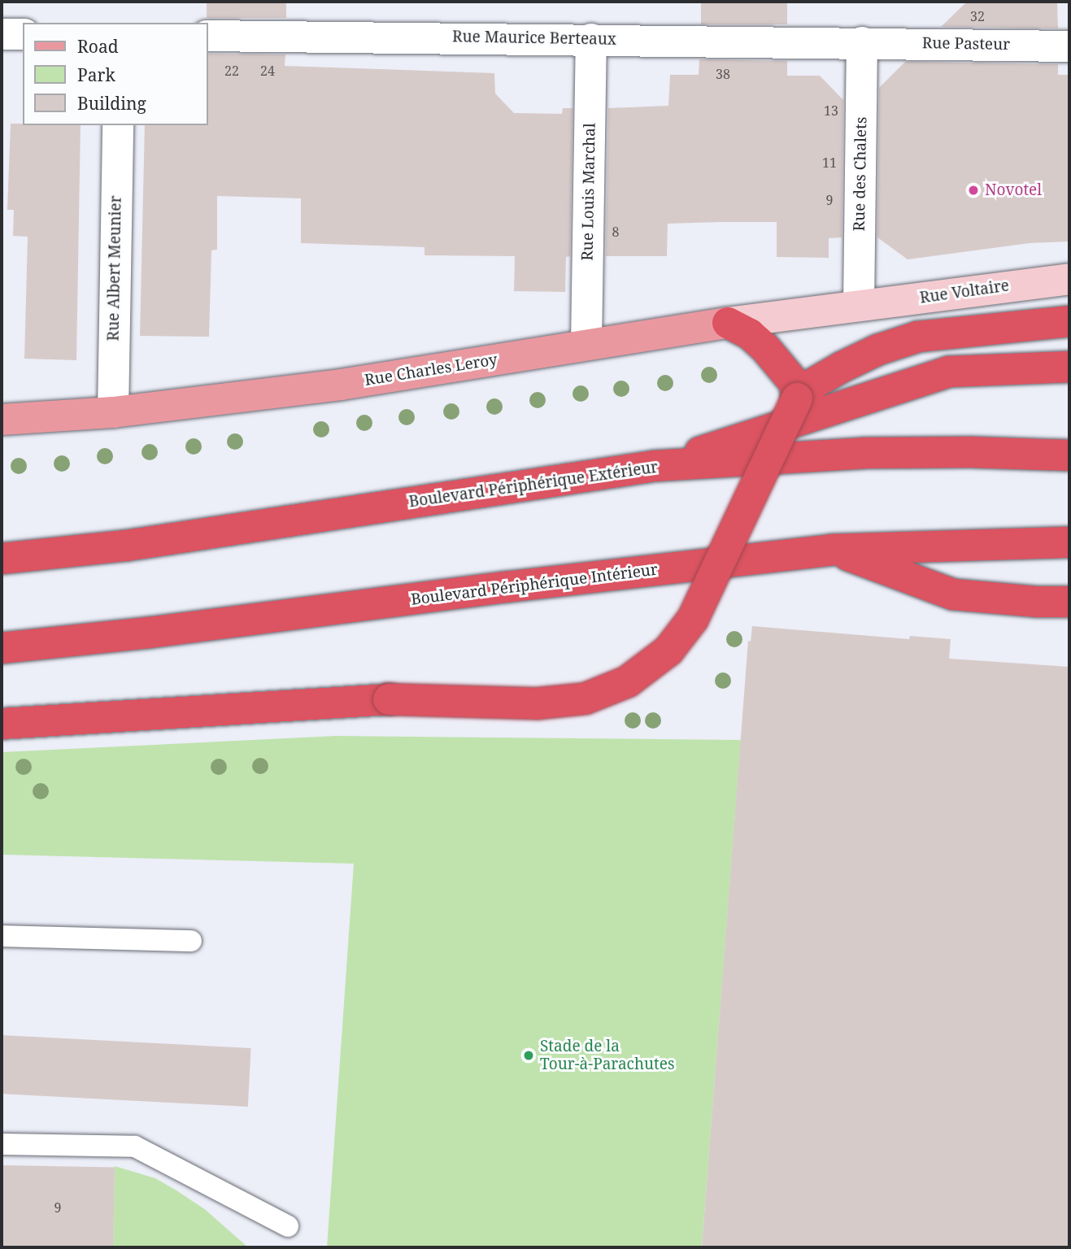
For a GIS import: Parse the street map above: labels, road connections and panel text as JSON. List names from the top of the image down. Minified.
{"streets":{"highway":["Boulevard Périphérique Extérieur","Boulevard Périphérique Intérieur"],"main road":["Rue Charles Leroy"],"street":["Rue Maurice Berteaux","Rue Pasteur","Rue des Chalets","Rue Louis Marchal","Rue Albert Meunier","Rue Voltaire"]},"crossings":[["Rue Maurice Berteaux","Rue Pasteur"],["Rue Maurice Berteaux","Rue des Chalets"],["Rue Maurice Berteaux","Rue Louis Marchal"],["Rue Pasteur","Rue des Chalets"],["Rue des Chalets","Rue Voltaire"],["Rue des Chalets","Rue Charles Leroy"],["Rue Louis Marchal","Rue Charles Leroy"],["Rue Albert Meunier","Rue Charles Leroy"],["Rue Voltaire","Rue Charles Leroy"]],"places":["Novotel","Stade de la Tour-à-Parachutes"],"house_numbers":["32","22","24","38","13","11","9","8","9"],"legend":["Road","Park","Building"]}
